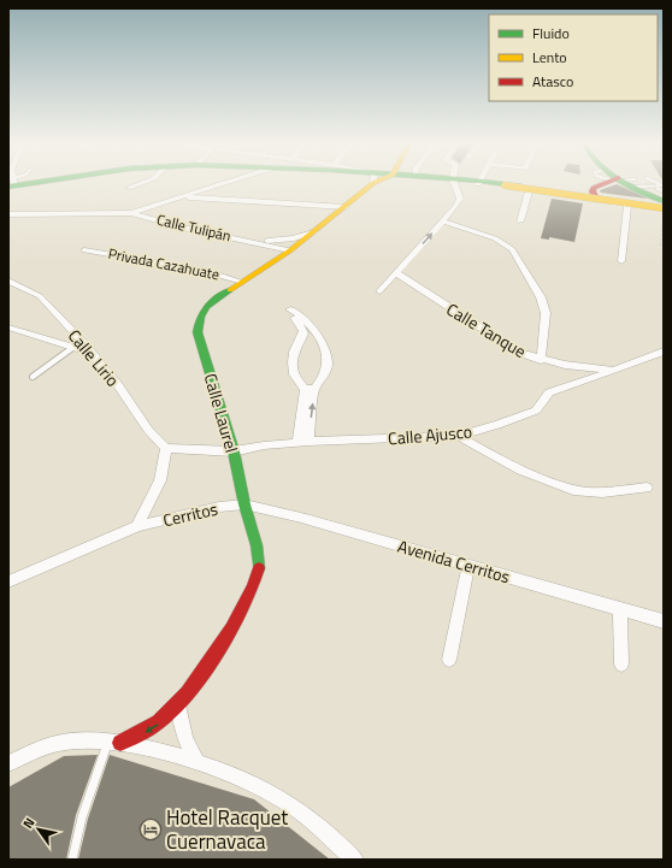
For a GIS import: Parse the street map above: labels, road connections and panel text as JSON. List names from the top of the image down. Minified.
{"streets":{"main road":["Calle Laurel"],"street":["Calle Tulipán","Privada Cazahuate","Calle Tanque","Calle Lirio","Calle Ajusco","Cerritos","Avenida Cerritos"]},"crossings":[["Calle Tulipán","Calle Laurel"],["Privada Cazahuate","Calle Laurel"],["Calle Tanque","Calle Ajusco"],["Calle Lirio","Calle Ajusco"],["Calle Laurel","Calle Ajusco"],["Calle Laurel","Cerritos"],["Calle Laurel","Avenida Cerritos"],["Cerritos","Avenida Cerritos"]],"places":{"hotel":["Hotel Racquet Cuernavaca"]},"legend":["Fluido","Lento","Atasco"],"north":"top left"}
